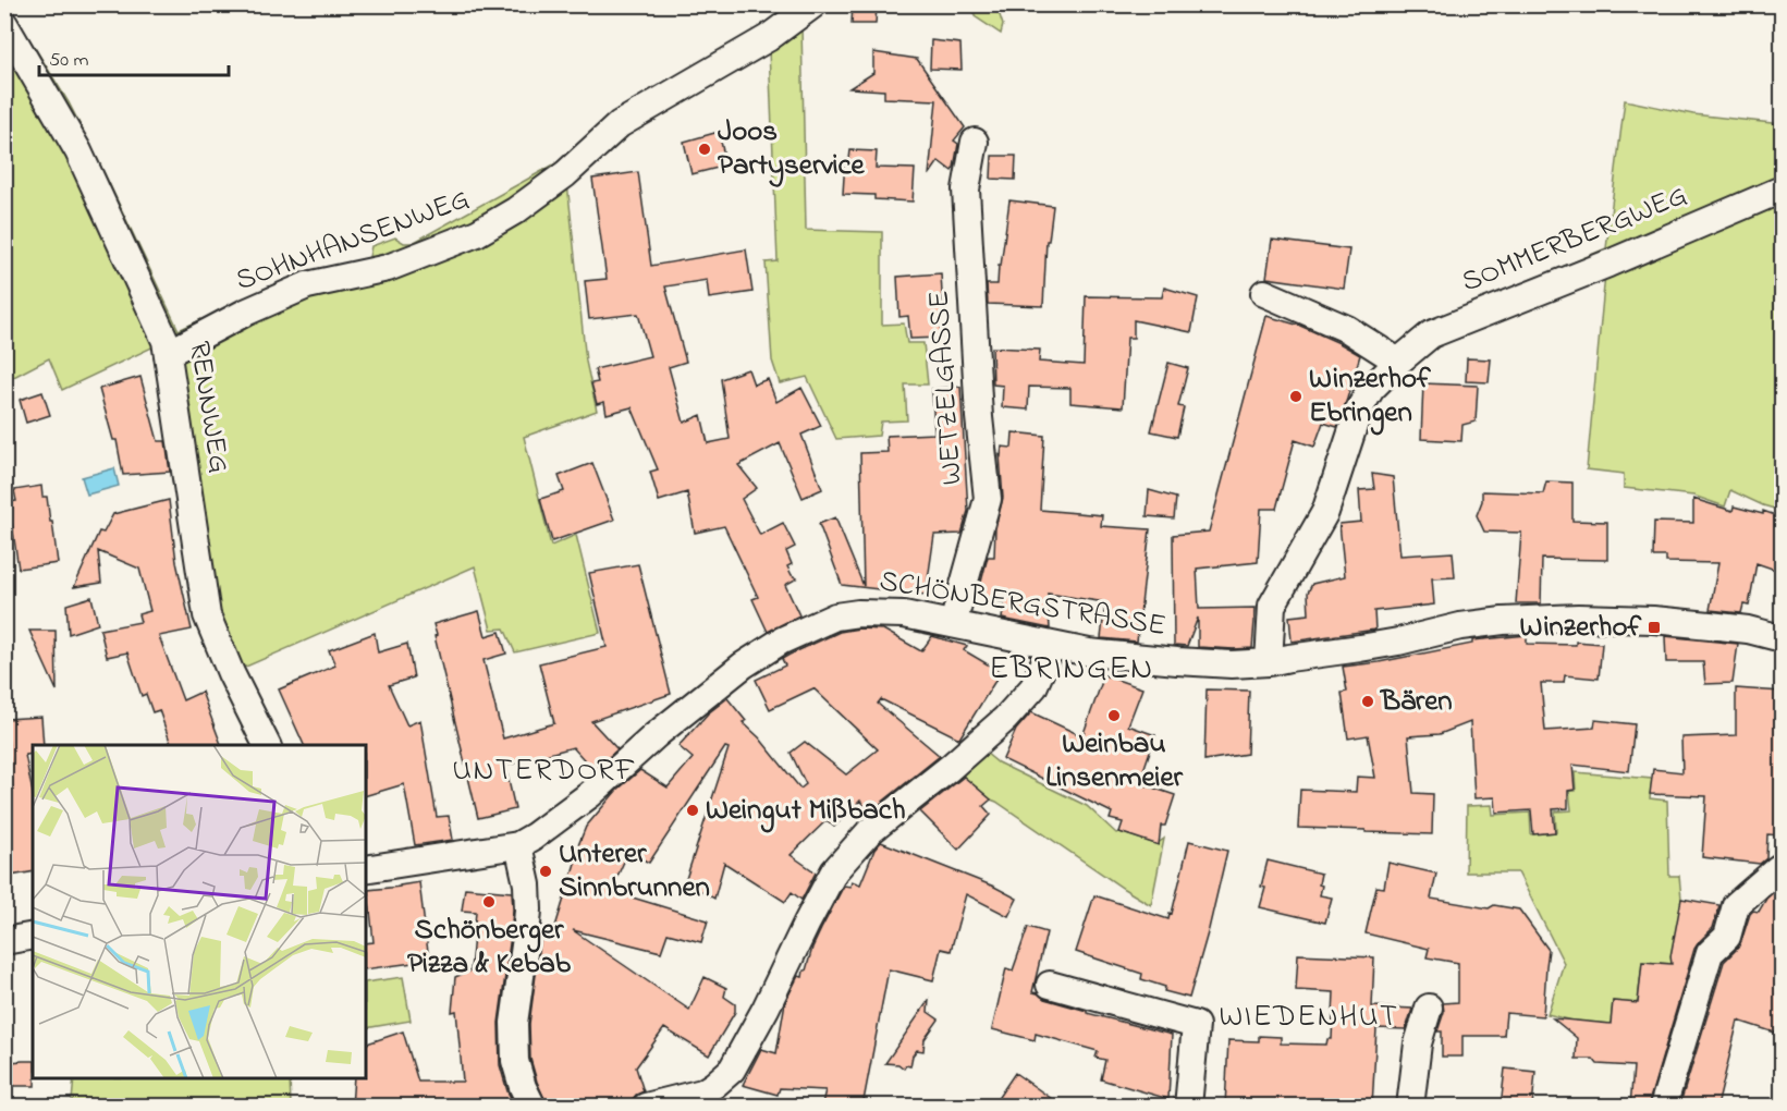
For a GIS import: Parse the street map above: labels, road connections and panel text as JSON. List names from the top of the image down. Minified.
{"streets":{"street":["SOMMERBERGWEG","SOHNHANSENWEG","WETZELGASSE","RENNWEG","SCHÖNBERGSTRASSE"]},"crossings":[["SOMMERBERGWEG","SCHÖNBERGSTRASSE"],["SOHNHANSENWEG","RENNWEG"],["WETZELGASSE","SCHÖNBERGSTRASSE"]],"districts":["EBRINGEN","UNTERDORF","WIEDENHUT"],"places":{"other":["Joos Partyservice","Winzerhof Ebringen","Bären","Weinbau Linsenmeier","Weingut Mißbach","Unterer Sinnbrunnen","Schönberger Pizza & Kebab"],"transit":["Winzerhof"]},"scale_bar":"50 m"}
